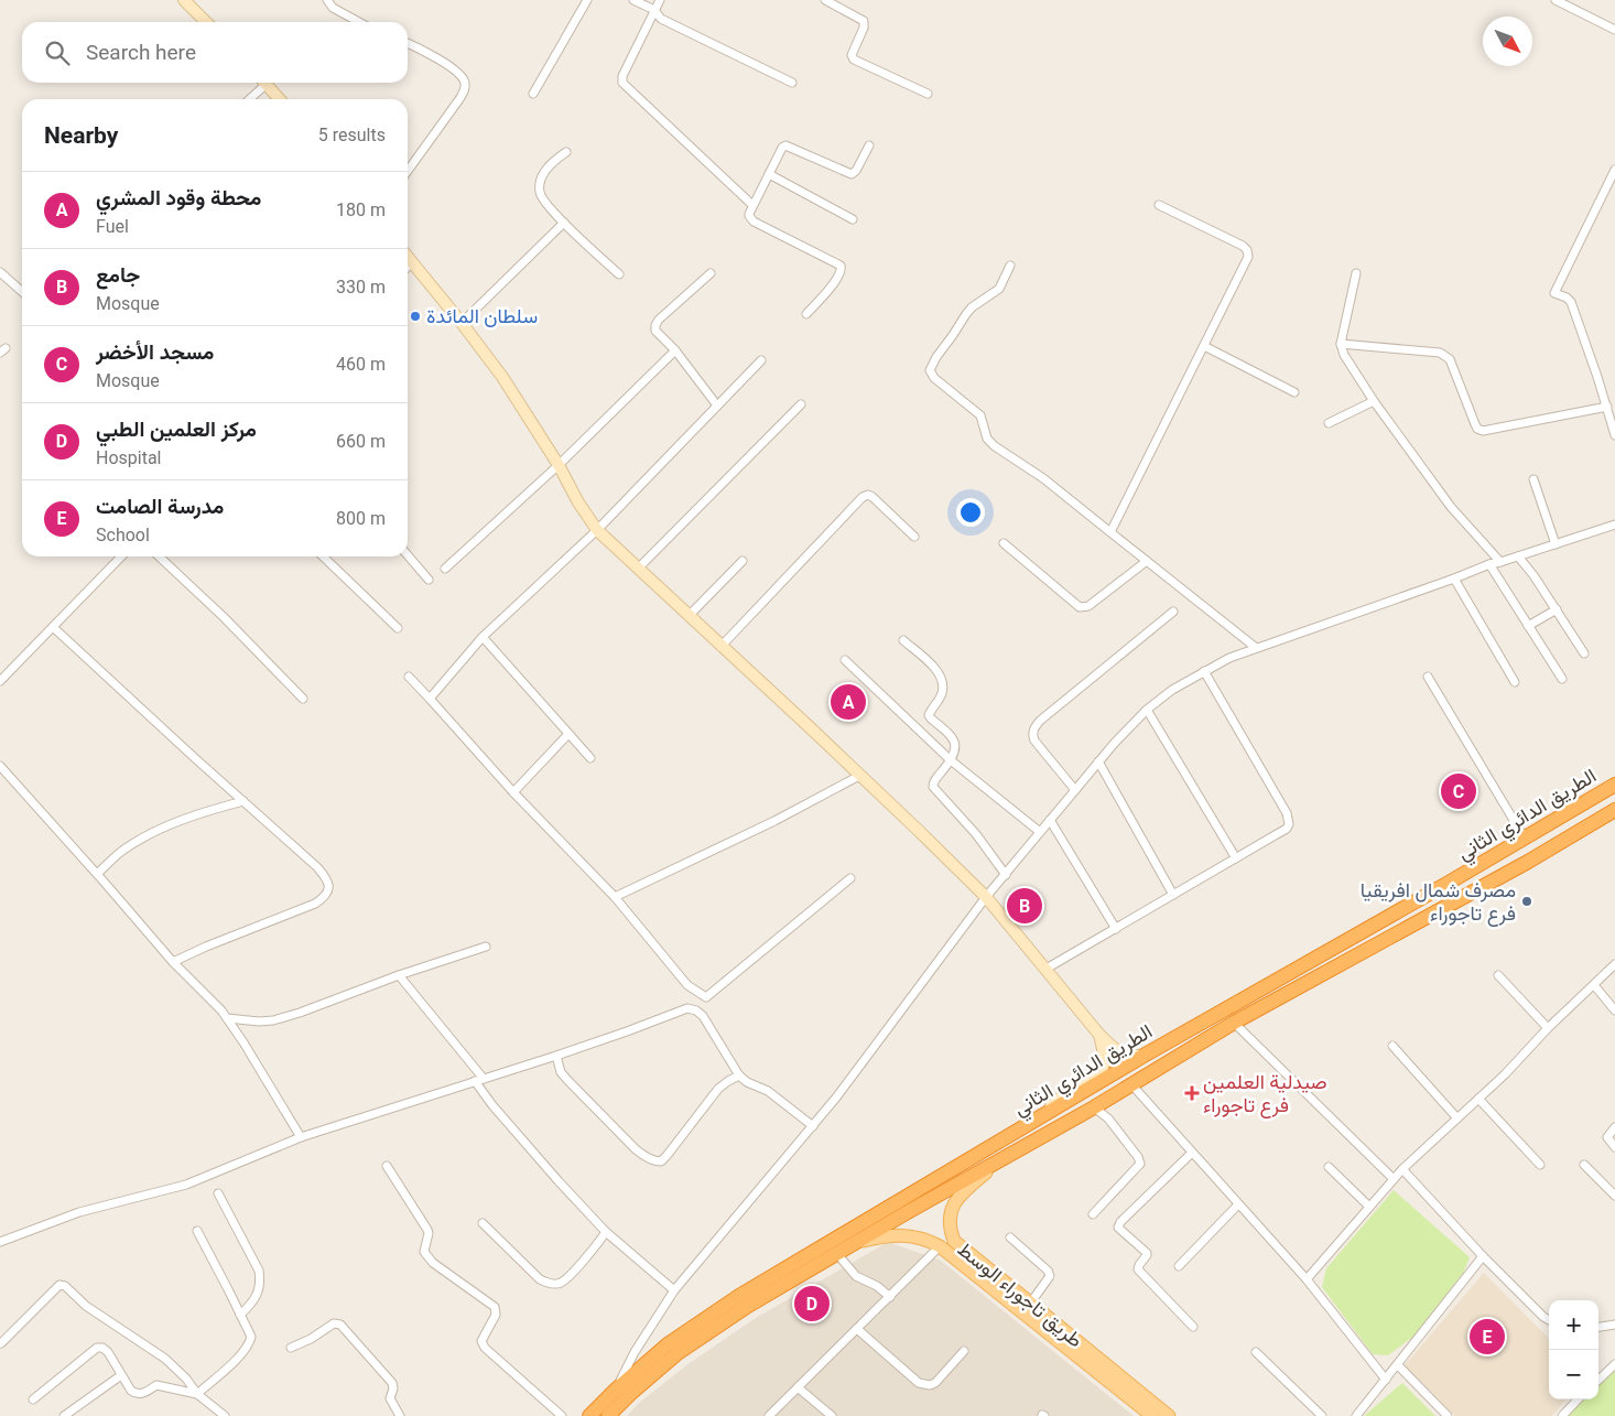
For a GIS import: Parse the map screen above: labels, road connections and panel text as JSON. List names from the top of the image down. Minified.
{"streets":{"highway":["الطريق الدائري الثاني"],"main road":["طريق تاجوراء الوسط"]},"crossings":[["الطريق الدائري الثاني","طريق تاجوراء الوسط"]],"places":{"other":["سلطان المائدة","مصرف شمال افريقيا فرع تاجوراء"],"health":["صيدلية العلمين فرع تاجوراء"]},"north":"bottom right","page":{"search":"Search here","heading":["Nearby","5 results"],"list":[{"mark":"A","name":"محطة وقود المشري","note":"Fuel","value":"180 m"},{"mark":"B","name":"جامع","note":"Mosque","value":"330 m"},{"mark":"C","name":"مسجد الأخضر","note":"Mosque","value":"460 m"},{"mark":"D","name":"مركز العلمين الطبي","note":"Hospital","value":"660 m"},{"mark":"E","name":"مدرسة الصامت","note":"School","value":"800 m"}],"pins":["A","C","B","D","E"],"map_buttons":["+","−"]}}
